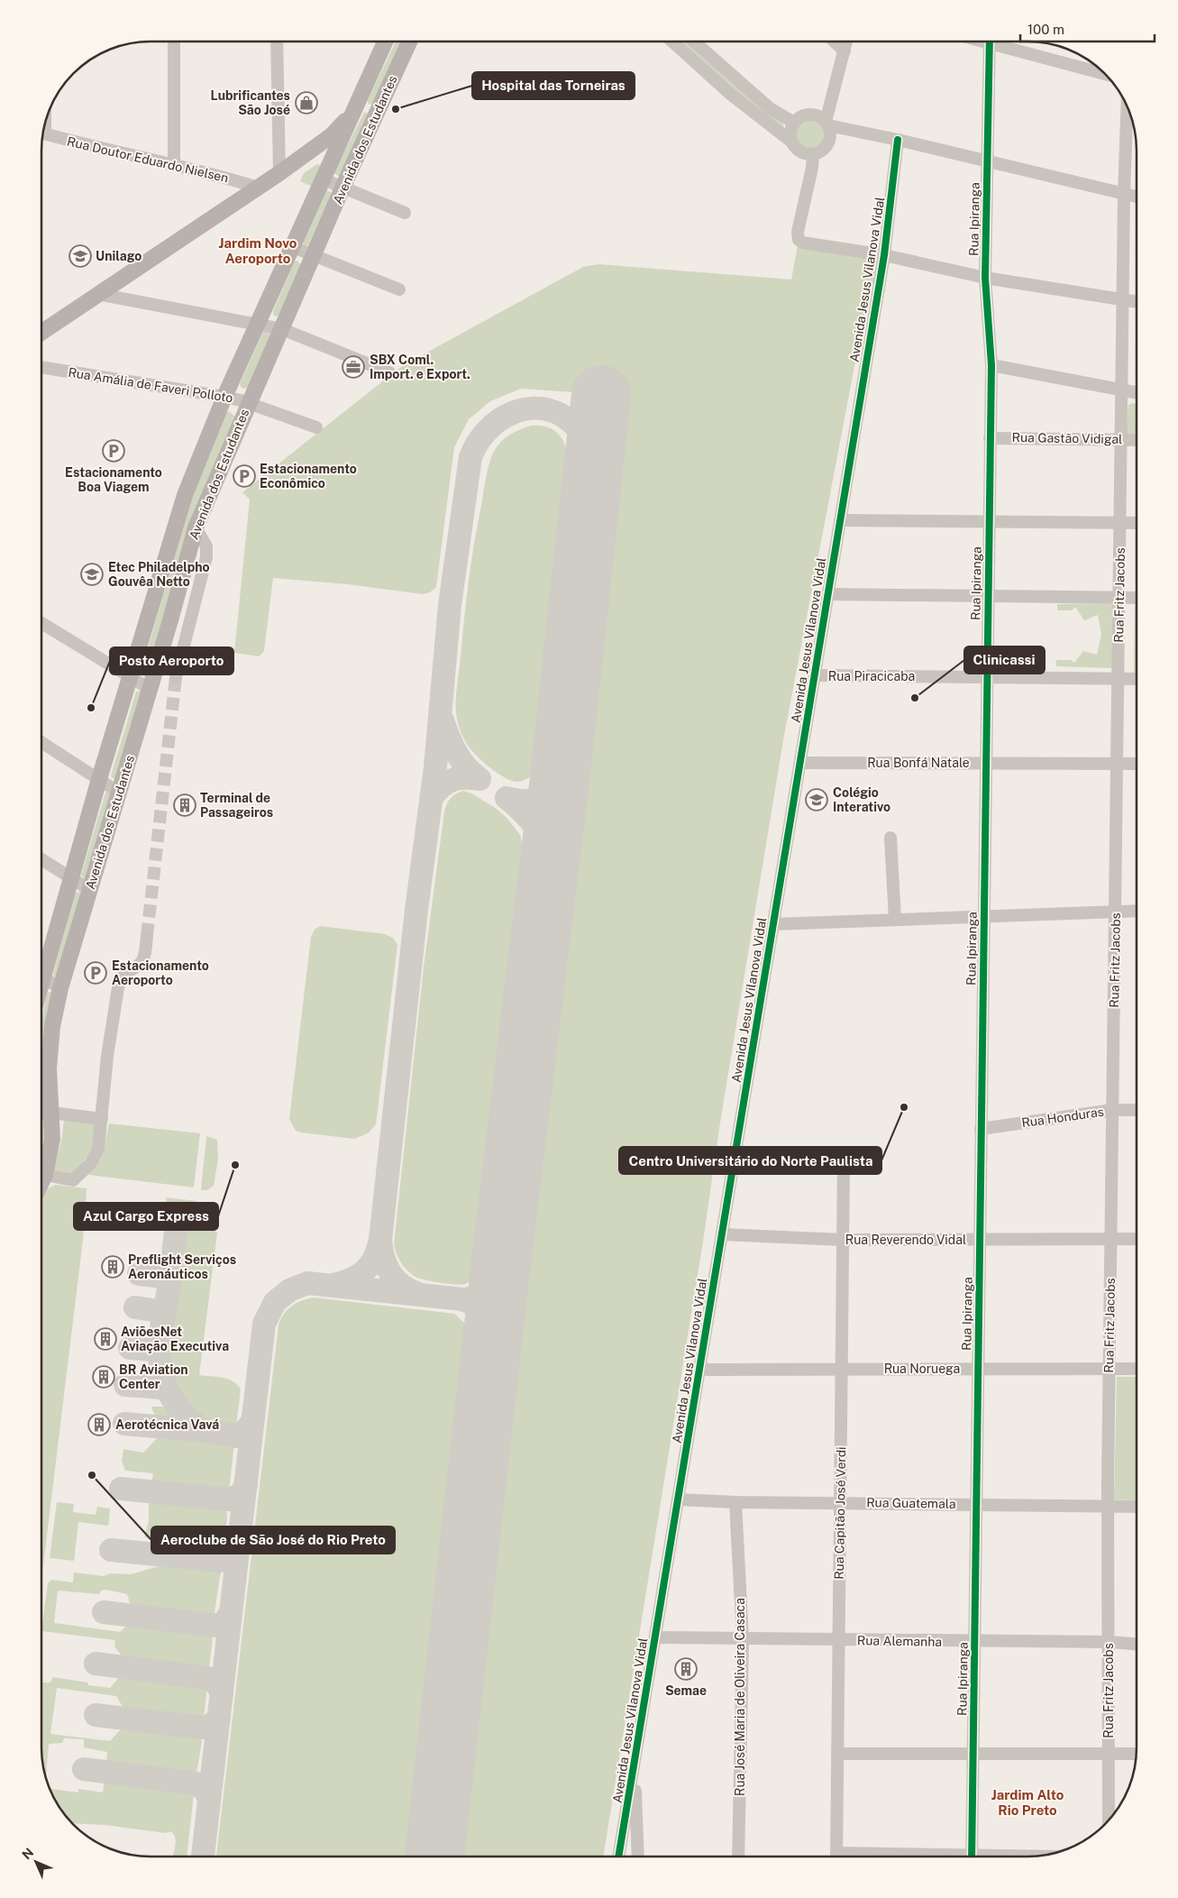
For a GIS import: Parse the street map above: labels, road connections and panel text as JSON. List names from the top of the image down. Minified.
{"streets":{"main road":["Avenida dos Estudantes"],"street":["Rua Doutor Eduardo Nielsen","Rua Ipiranga","Avenida Jesus Vilanova Vidal","Rua Amália de Faveri Polloto","Rua Gastão Vidigal","Rua Fritz Jacobs","Rua Piracicaba","Rua Bonfá Natale","Rua Honduras","Rua Reverendo Vidal","Rua Noruega","Rua Guatemala","Rua Capitão José Verdi","Rua Alemanha","Rua José Maria de Oliveira Casaca"]},"crossings":[["Avenida dos Estudantes","Rua Amália de Faveri Polloto"],["Rua Ipiranga","Rua Gastão Vidigal"],["Rua Ipiranga","Rua Piracicaba"],["Rua Ipiranga","Rua Bonfá Natale"],["Rua Ipiranga","Rua Honduras"],["Rua Ipiranga","Rua Reverendo Vidal"],["Rua Ipiranga","Rua Noruega"],["Rua Ipiranga","Rua Guatemala"],["Rua Ipiranga","Rua Alemanha"],["Avenida Jesus Vilanova Vidal","Rua Piracicaba"],["Avenida Jesus Vilanova Vidal","Rua Bonfá Natale"],["Avenida Jesus Vilanova Vidal","Rua Reverendo Vidal"],["Avenida Jesus Vilanova Vidal","Rua Noruega"],["Avenida Jesus Vilanova Vidal","Rua Guatemala"],["Avenida Jesus Vilanova Vidal","Rua Alemanha"],["Rua Gastão Vidigal","Rua Fritz Jacobs"],["Rua Fritz Jacobs","Rua Piracicaba"],["Rua Fritz Jacobs","Rua Bonfá Natale"],["Rua Fritz Jacobs","Rua Honduras"],["Rua Fritz Jacobs","Rua Reverendo Vidal"],["Rua Fritz Jacobs","Rua Noruega"],["Rua Fritz Jacobs","Rua Guatemala"],["Rua Fritz Jacobs","Rua Alemanha"],["Rua Reverendo Vidal","Rua Capitão José Verdi"],["Rua Noruega","Rua Capitão José Verdi"],["Rua Guatemala","Rua Capitão José Verdi"],["Rua Guatemala","Rua José Maria de Oliveira Casaca"],["Rua Capitão José Verdi","Rua Alemanha"],["Rua Alemanha","Rua José Maria de Oliveira Casaca"]],"districts":["Jardim Novo Aeroporto","Jardim Alto Rio Preto"],"places":{"shop":["Lubrificantes São José"],"other":["Hospital das Torneiras","Clinicassi","Posto Aeroporto","Centro Universitário do Norte Paulista","Azul Cargo Express","Aeroclube de São José do Rio Preto"],"school or university":["Unilago","Etec Philadelpho Gouvêa Netto","Colégio Interativo"],"office":["SBX Coml. Import. e Export."],"parking":["Estacionamento Boa Viagem","Estacionamento Econômico","Estacionamento Aeroporto"],"building":["Terminal de Passageiros","Preflight Serviços Aeronáuticos","AviõesNet Aviação Executiva","BR Aviation Center","Aerotécnica Vavá","Semae"]},"scale_bar":"100 m","north":"top left"}
